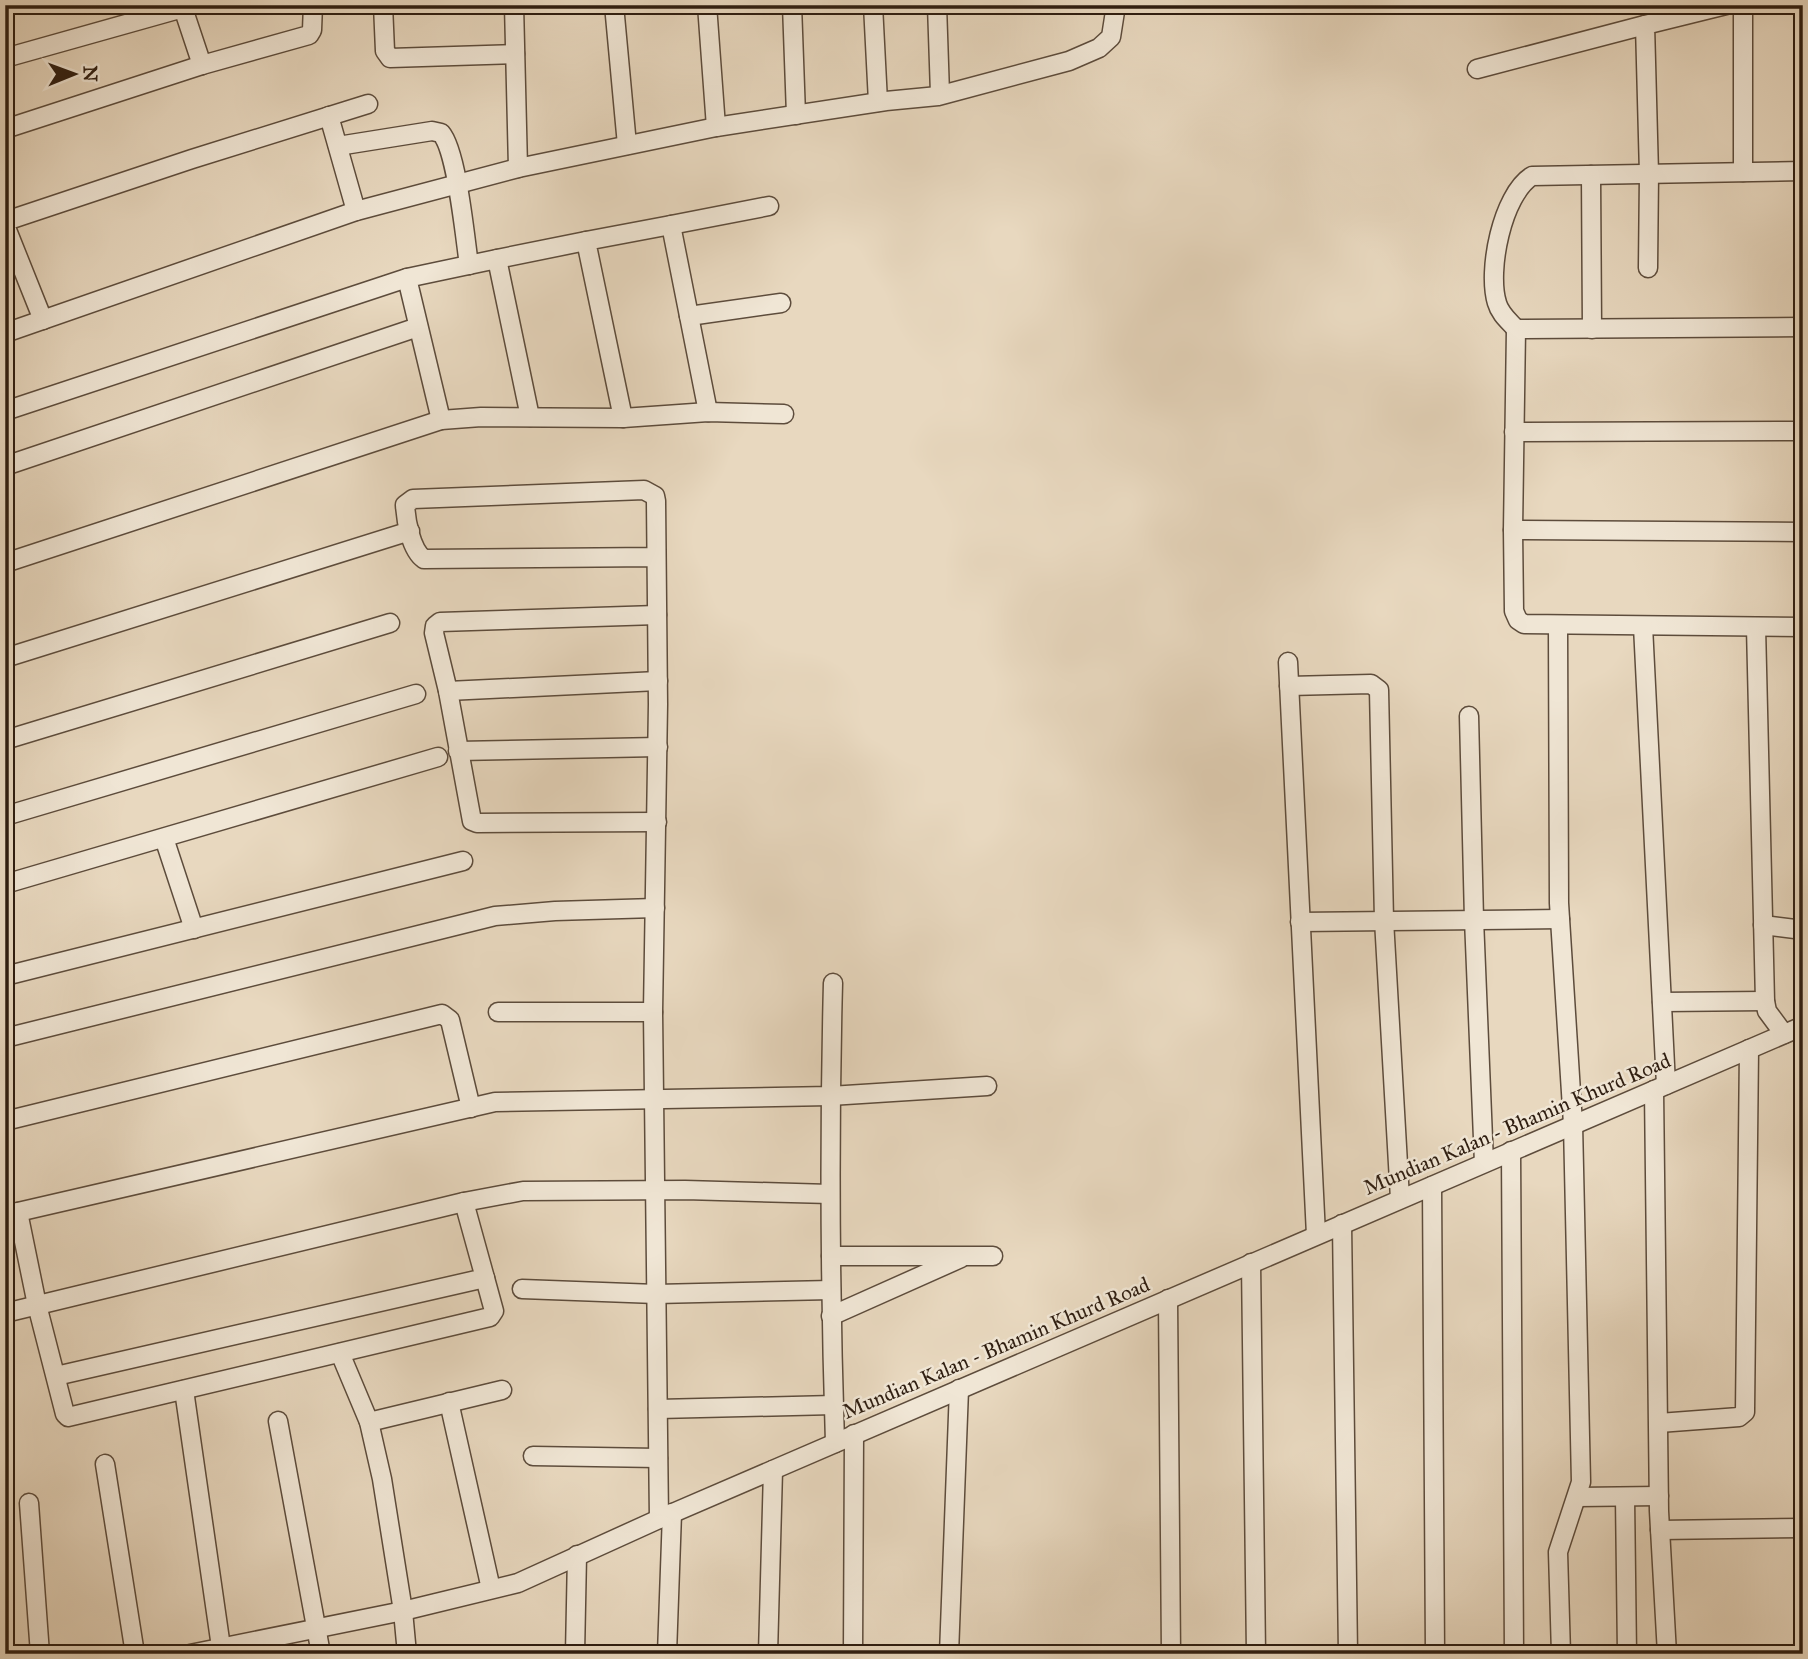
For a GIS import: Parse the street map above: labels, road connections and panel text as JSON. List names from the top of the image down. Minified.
{"streets":{"street":["Mundian Kalan - Bhamin Khurd Road"]},"north":"right"}
